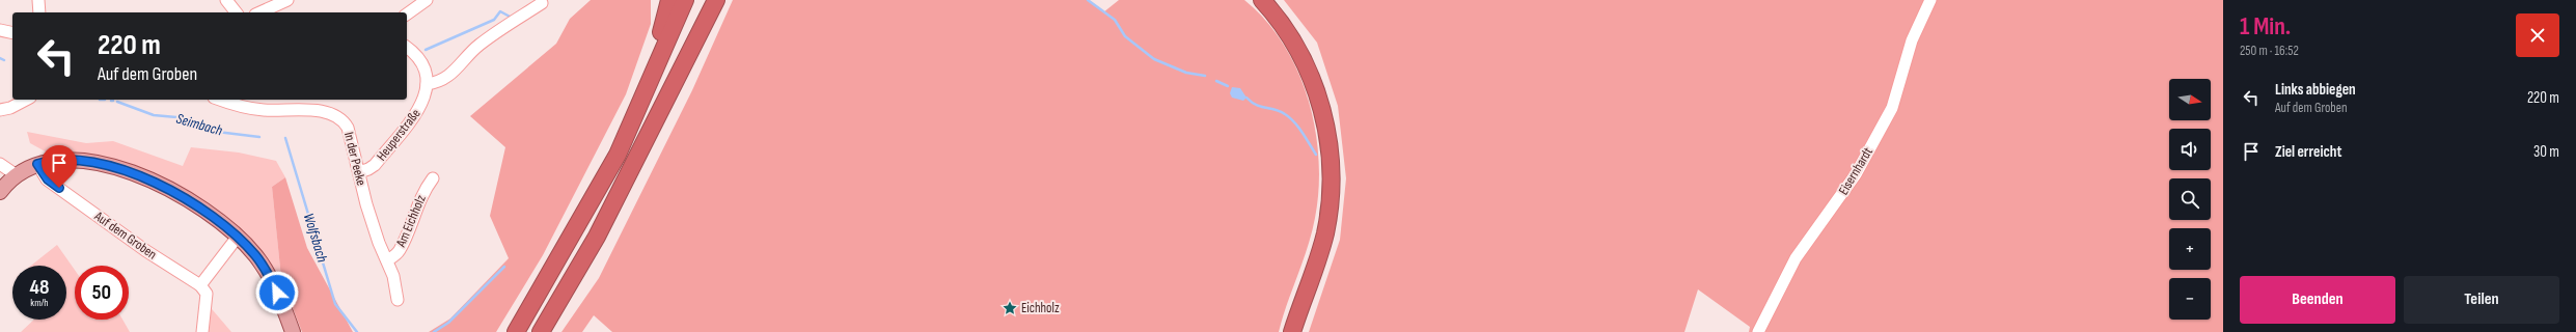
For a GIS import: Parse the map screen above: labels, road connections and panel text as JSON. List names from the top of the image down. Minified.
{"streets":{"street":["Heuperstraße","In der Peeke","Eisernhardt","Am Eichholz","Auf dem Groben"]},"crossings":[["Heuperstraße","In der Peeke"],["In der Peeke","Am Eichholz"]],"water":["Seimbach","Wolfsbach"],"places":{"place":["Eichholz"]},"north":"right","page":{"heading":["1 Min.","250 m · 16:52"],"turn":["220 m","Auf dem Groben"],"list":[{"name":"Links abbiegen","note":"Auf dem Groben","value":"220 m"},{"name":"Ziel erreicht","value":"30 m"}],"map_buttons":["+","−"],"speed":"48 km/h","limit":"50","buttons":["Beenden","Teilen"]}}
